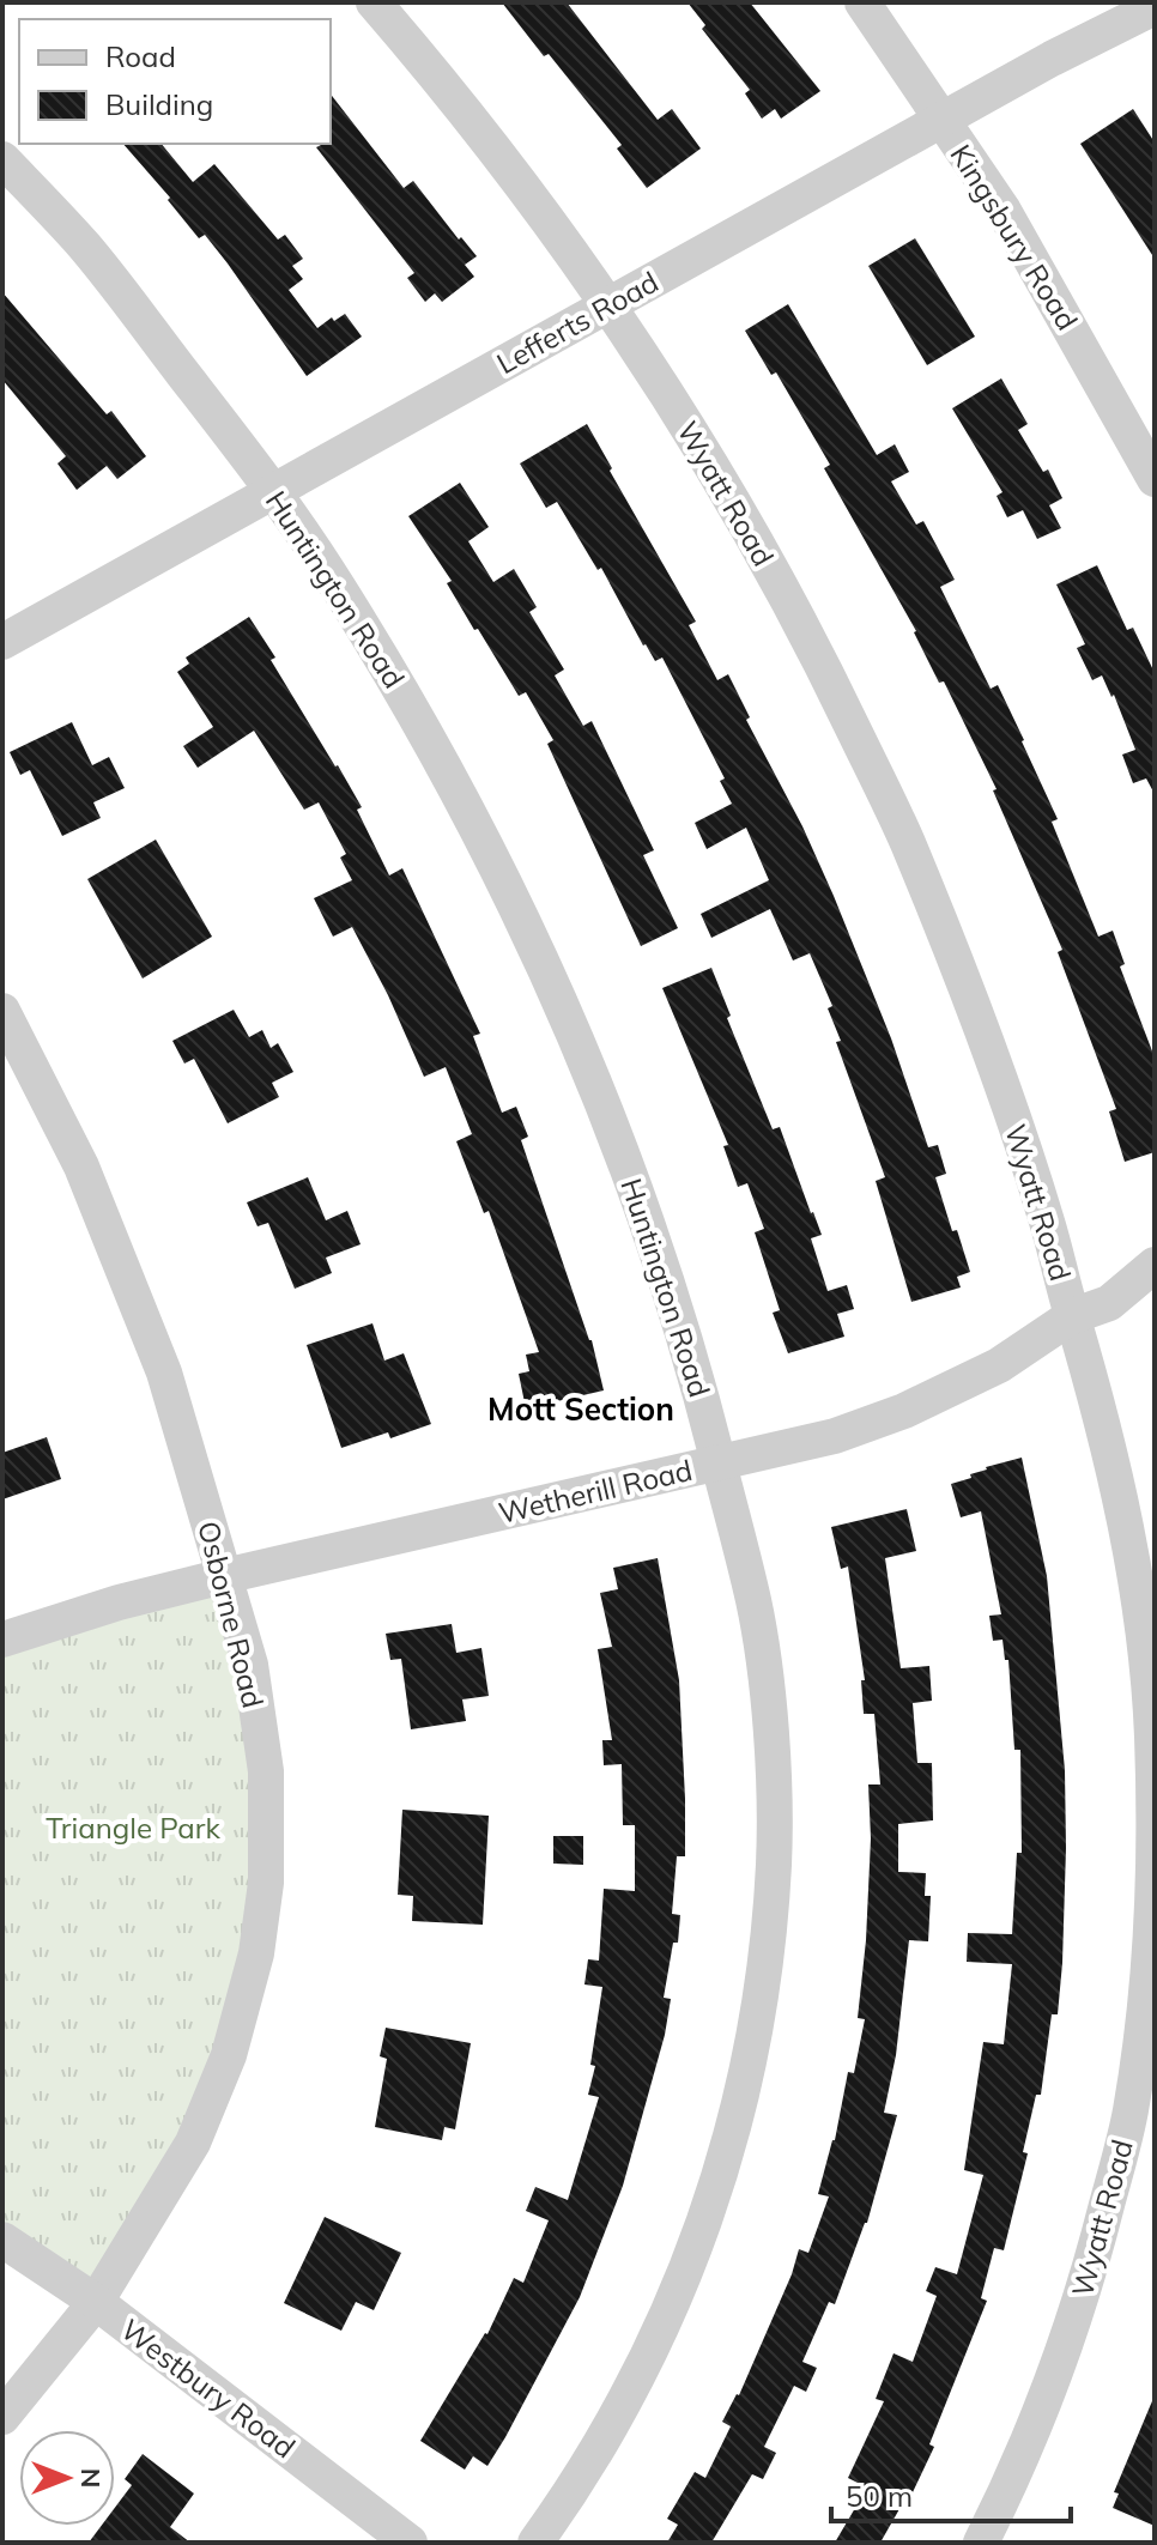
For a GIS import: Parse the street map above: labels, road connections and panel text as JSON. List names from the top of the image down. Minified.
{"streets":{"street":["Kingsbury Road","Lefferts Road","Wyatt Road","Huntington Road","Wetherill Road","Osborne Road","Westbury Road"]},"crossings":[["Kingsbury Road","Lefferts Road"],["Lefferts Road","Wyatt Road"],["Lefferts Road","Huntington Road"],["Wyatt Road","Wetherill Road"],["Huntington Road","Wetherill Road"],["Wetherill Road","Osborne Road"],["Osborne Road","Westbury Road"]],"districts":["Mott Section"],"parks":["Triangle Park"],"legend":["Road","Building"],"scale_bar":"50 m","north":"right"}
